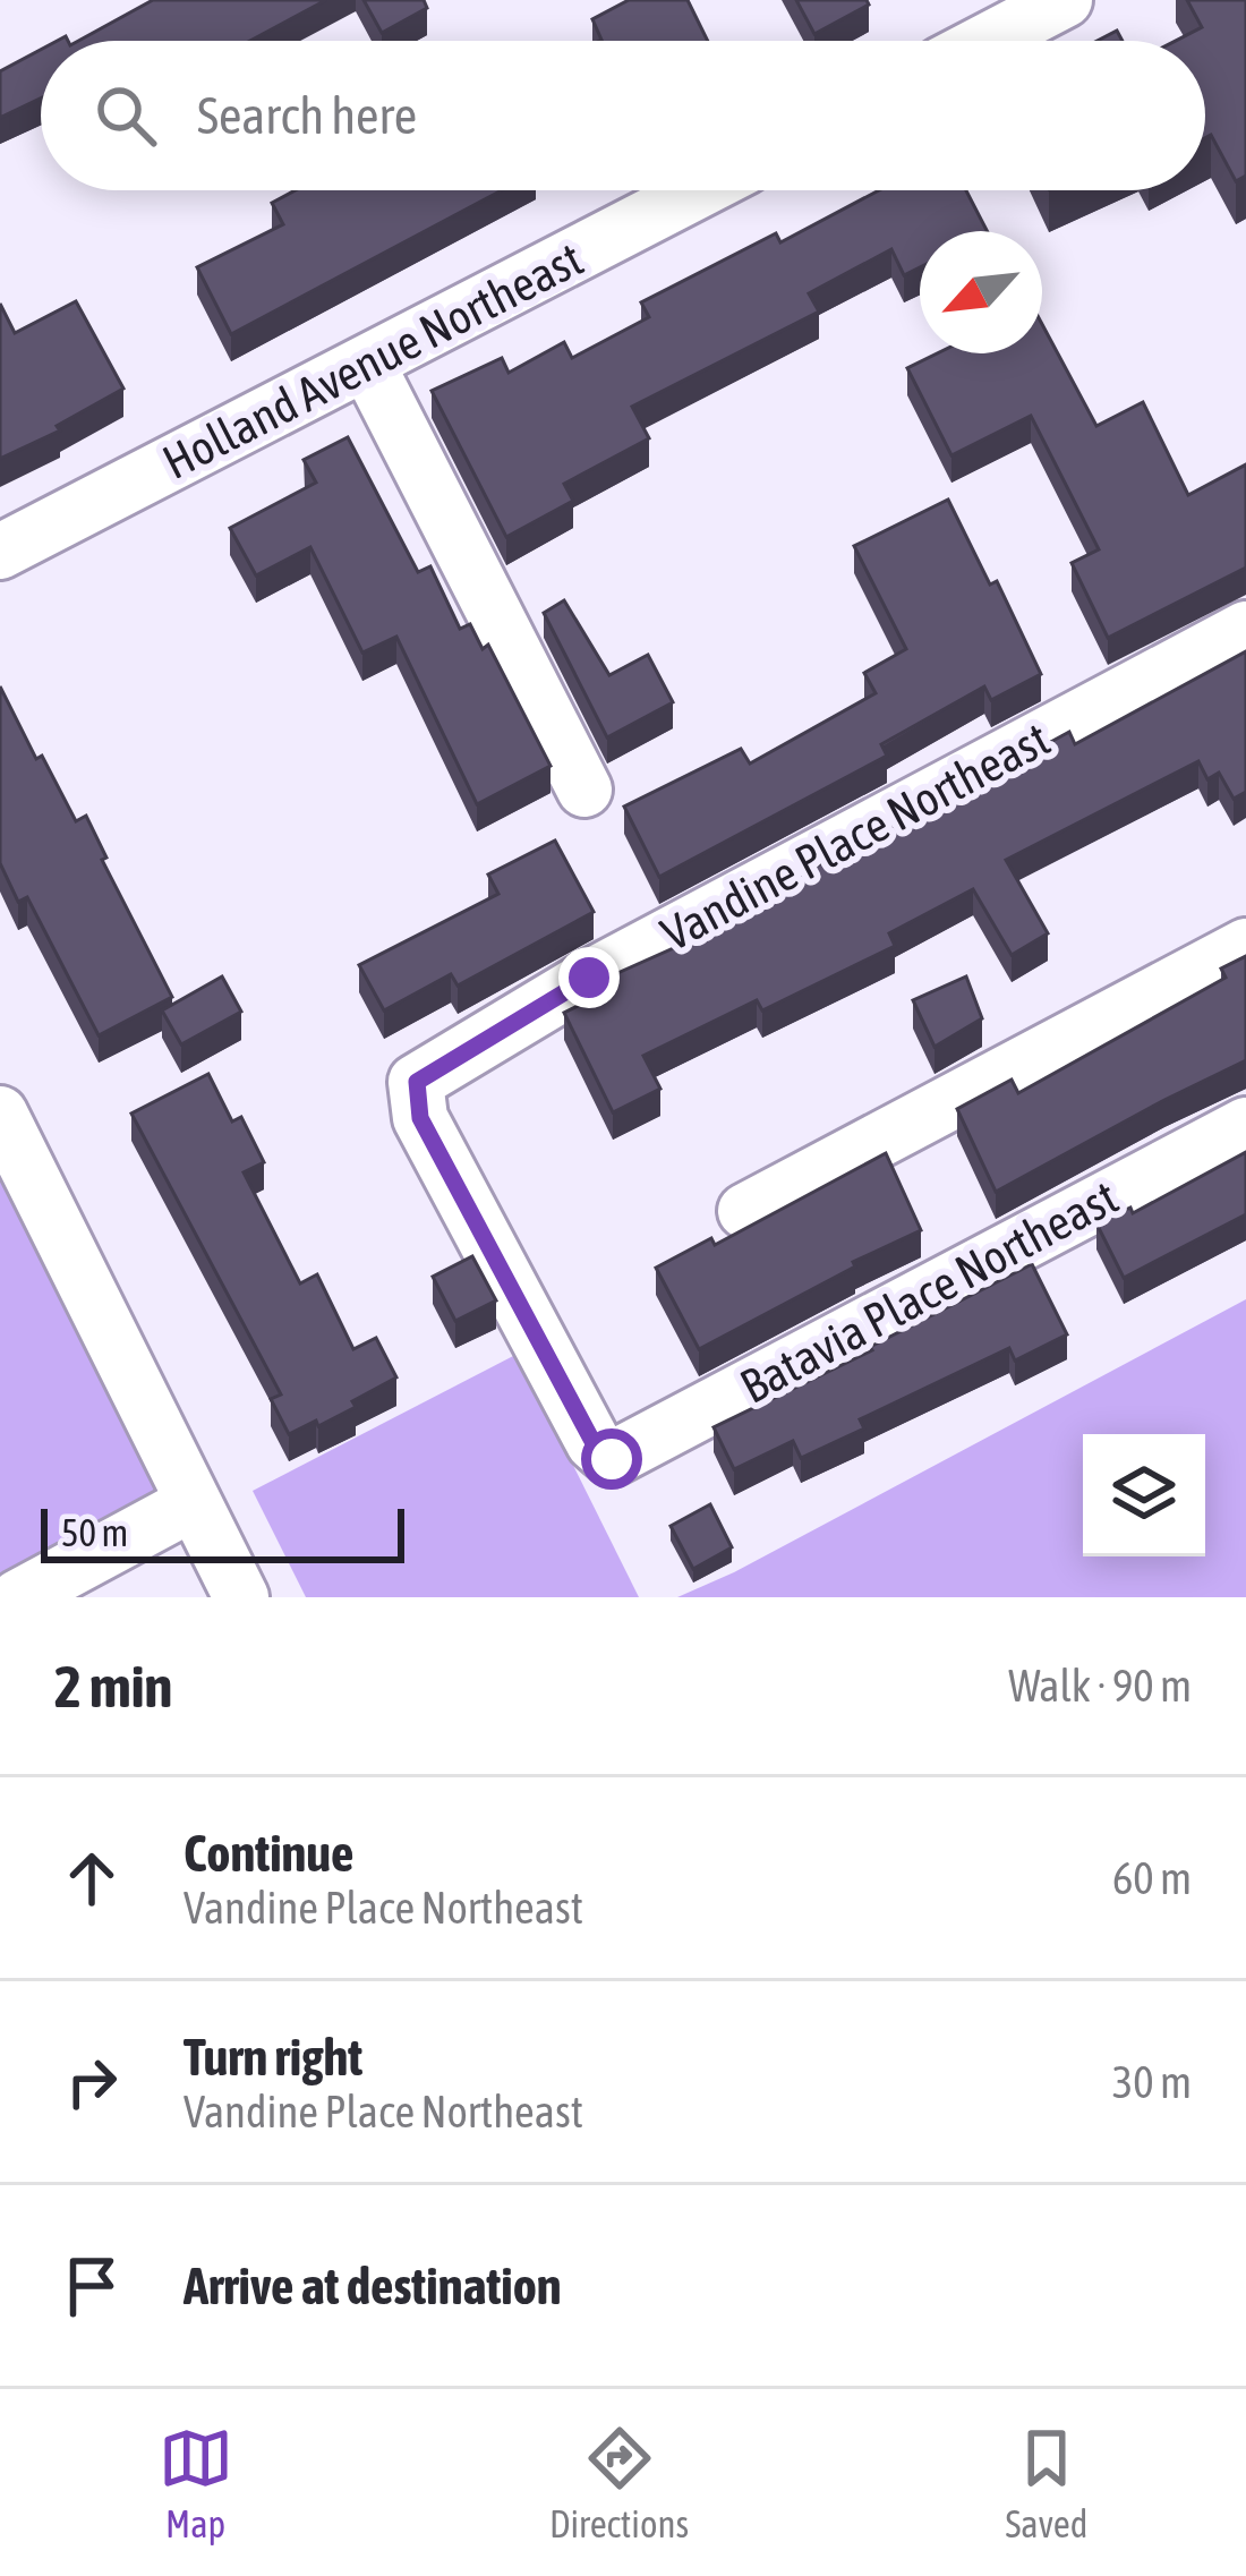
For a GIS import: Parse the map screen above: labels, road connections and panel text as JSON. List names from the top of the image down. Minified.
{"streets":{"street":["Holland Avenue Northeast","Vandine Place Northeast","Batavia Place Northeast"]},"crossings":[["Vandine Place Northeast","Batavia Place Northeast"]],"scale_bar":"50 m","north":"bottom left","page":{"search":"Search here","scale":"50 m","heading":["2 min","Walk · 90 m"],"list":[["Continue","Vandine Place Northeast","60 m"],["Turn right","Vandine Place Northeast","30 m"],"Arrive at destination"],"nav":["Map","Directions","Saved"]}}
